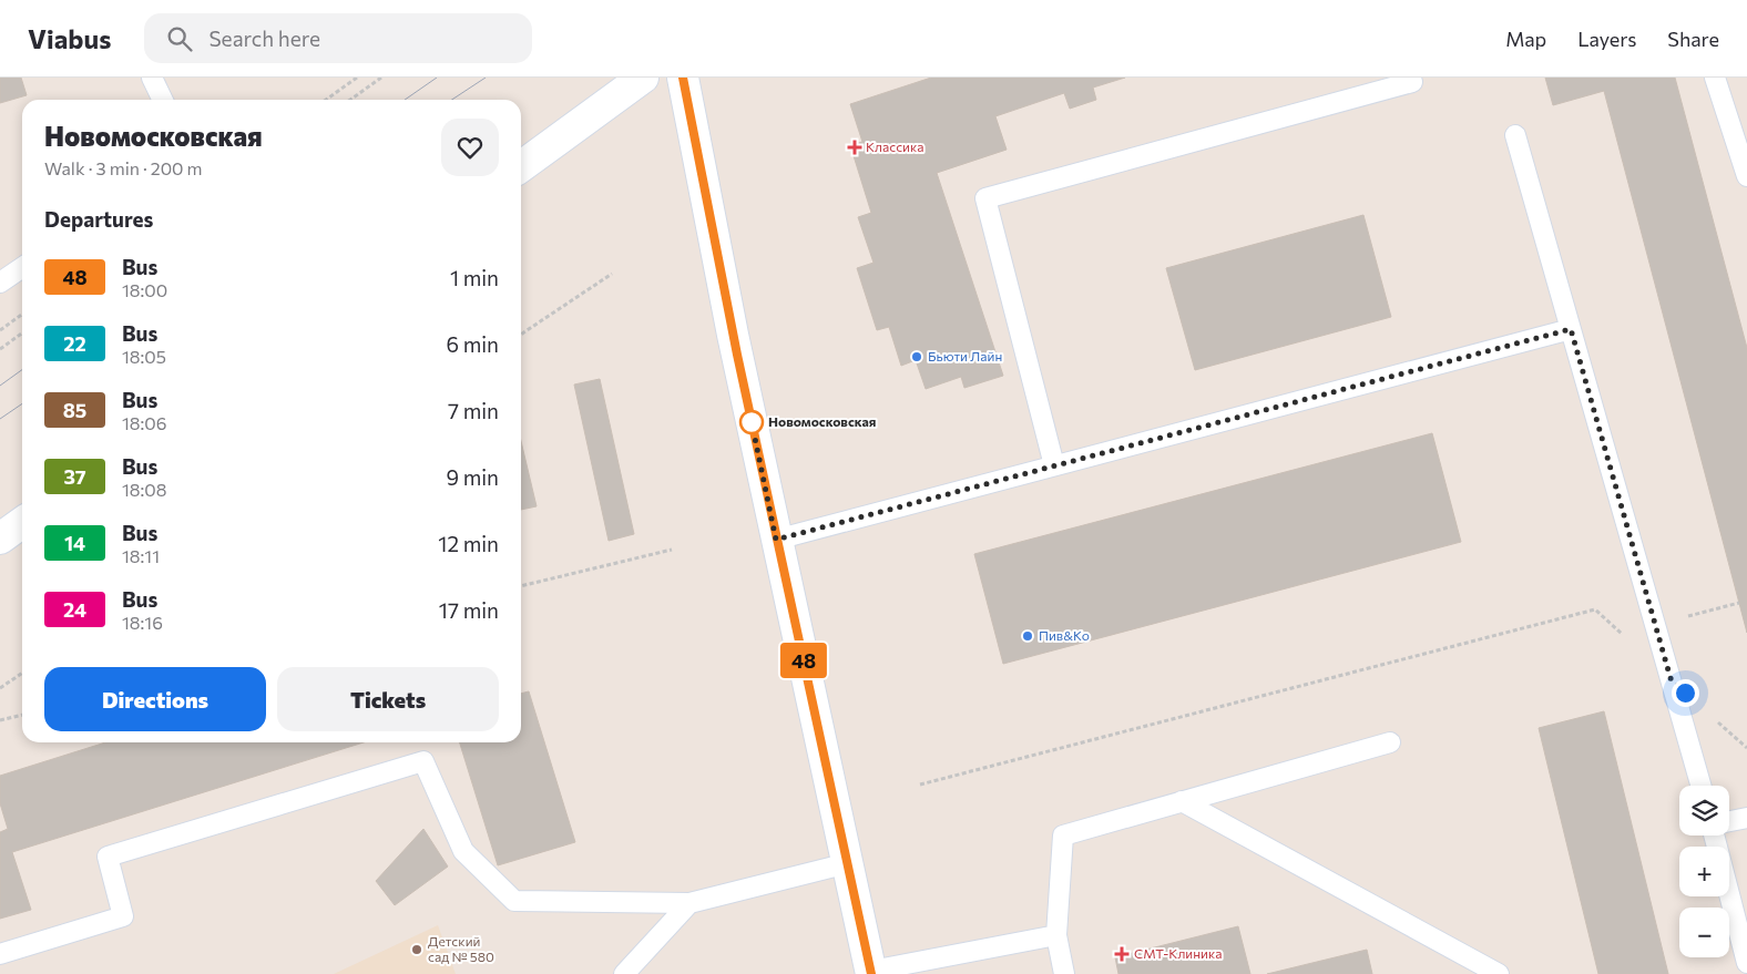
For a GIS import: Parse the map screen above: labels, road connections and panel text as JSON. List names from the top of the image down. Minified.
{"places":{"health":["Классика","СМТ-Клиника"],"other":["Бьюти Лайн","Новомосковская","Пив&Ко","Детский сад № 580"]},"lines":["bus line 48"],"page":{"header":"Viabus","search":"Search here","nav":["Map","Layers","Share"],"on_map":"48","heading":[["Новомосковская","Walk · 3 min · 200 m"],"Departures"],"list":[{"mark":"48","name":"Bus","note":"18:00","value":"1 min"},{"mark":"22","name":"Bus","note":"18:05","value":"6 min"},{"mark":"85","name":"Bus","note":"18:06","value":"7 min"},{"mark":"37","name":"Bus","note":"18:08","value":"9 min"},{"mark":"14","name":"Bus","note":"18:11","value":"12 min"},{"mark":"24","name":"Bus","note":"18:16","value":"17 min"}],"buttons":["Directions","Tickets"],"map_buttons":["+","−"]}}
